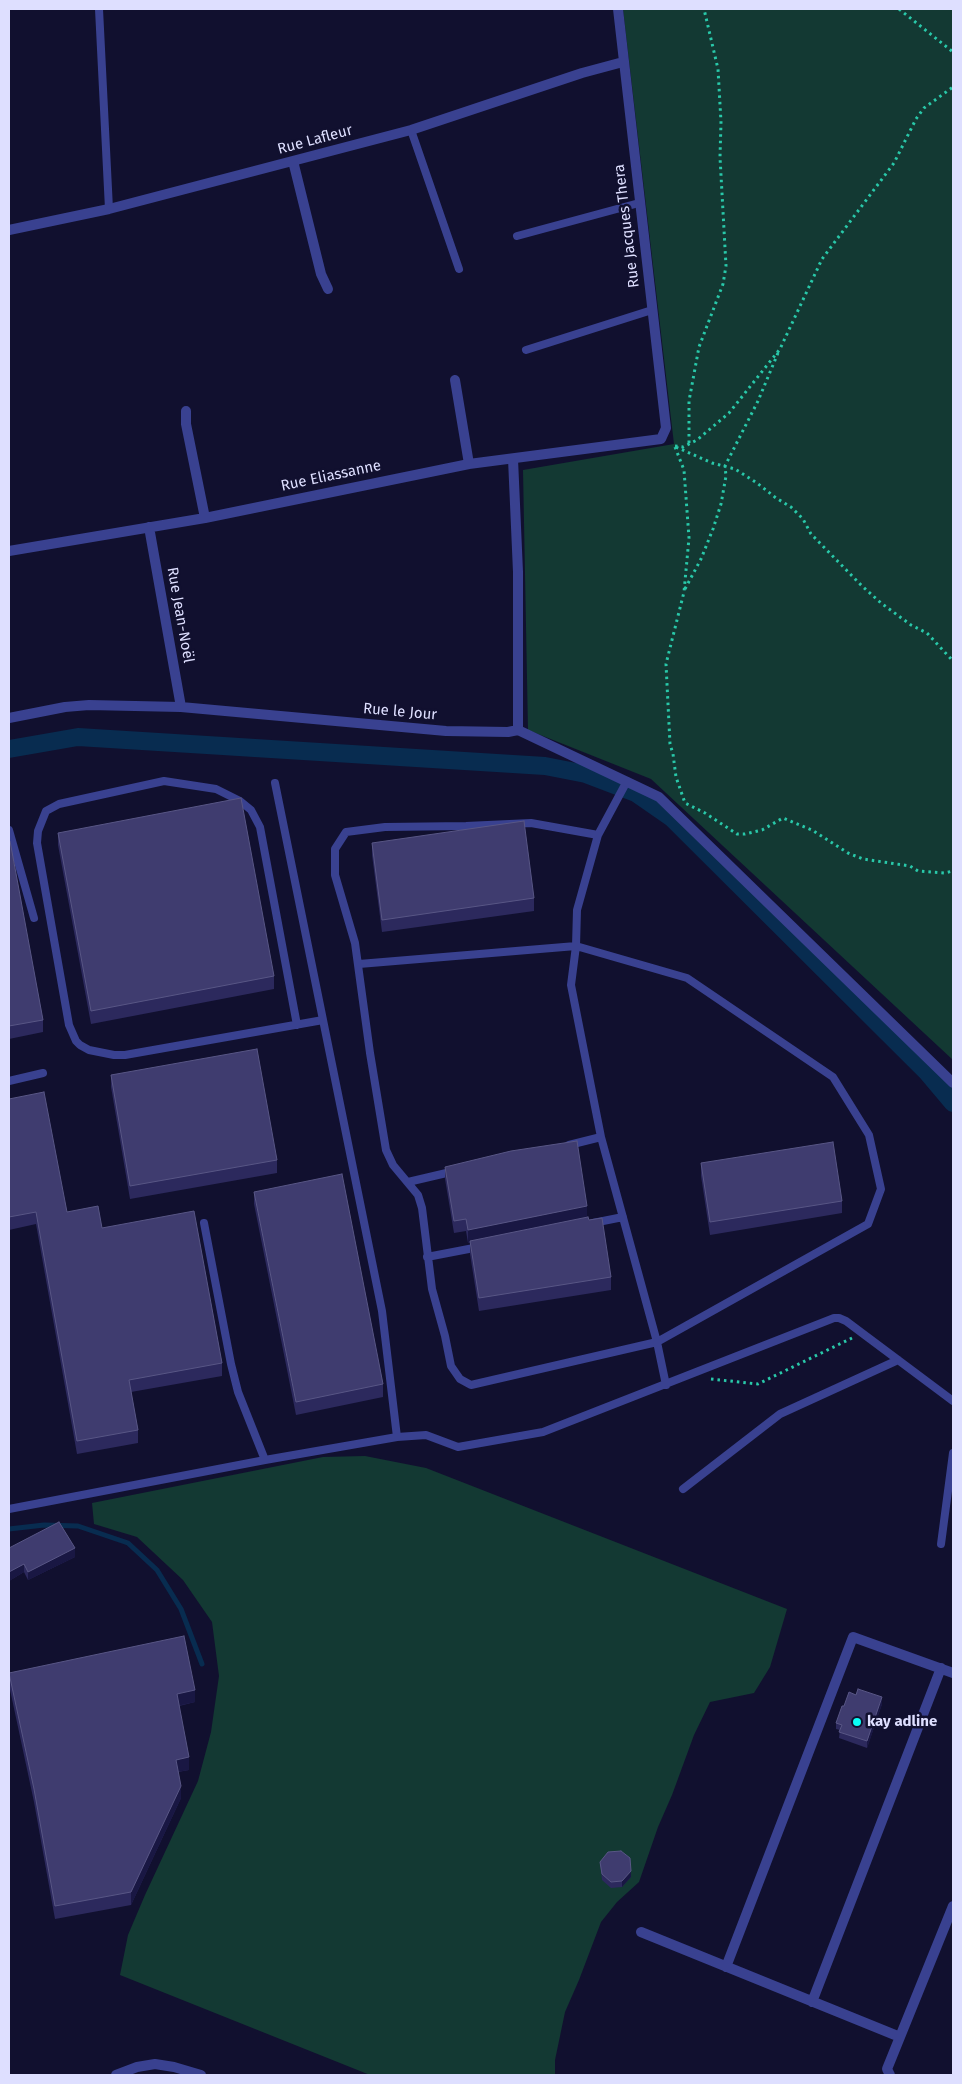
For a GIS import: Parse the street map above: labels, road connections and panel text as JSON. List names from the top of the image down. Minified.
{"streets":{"street":["Rue Lafleur","Rue Jacques Thera","Rue Eliassanne","Rue Jean-Noël","Rue le Jour"]},"crossings":[["Rue Lafleur","Rue Jacques Thera"],["Rue Jacques Thera","Rue Eliassanne"],["Rue Eliassanne","Rue Jean-Noël"],["Rue Jean-Noël","Rue le Jour"]],"places":["kay adline"]}
